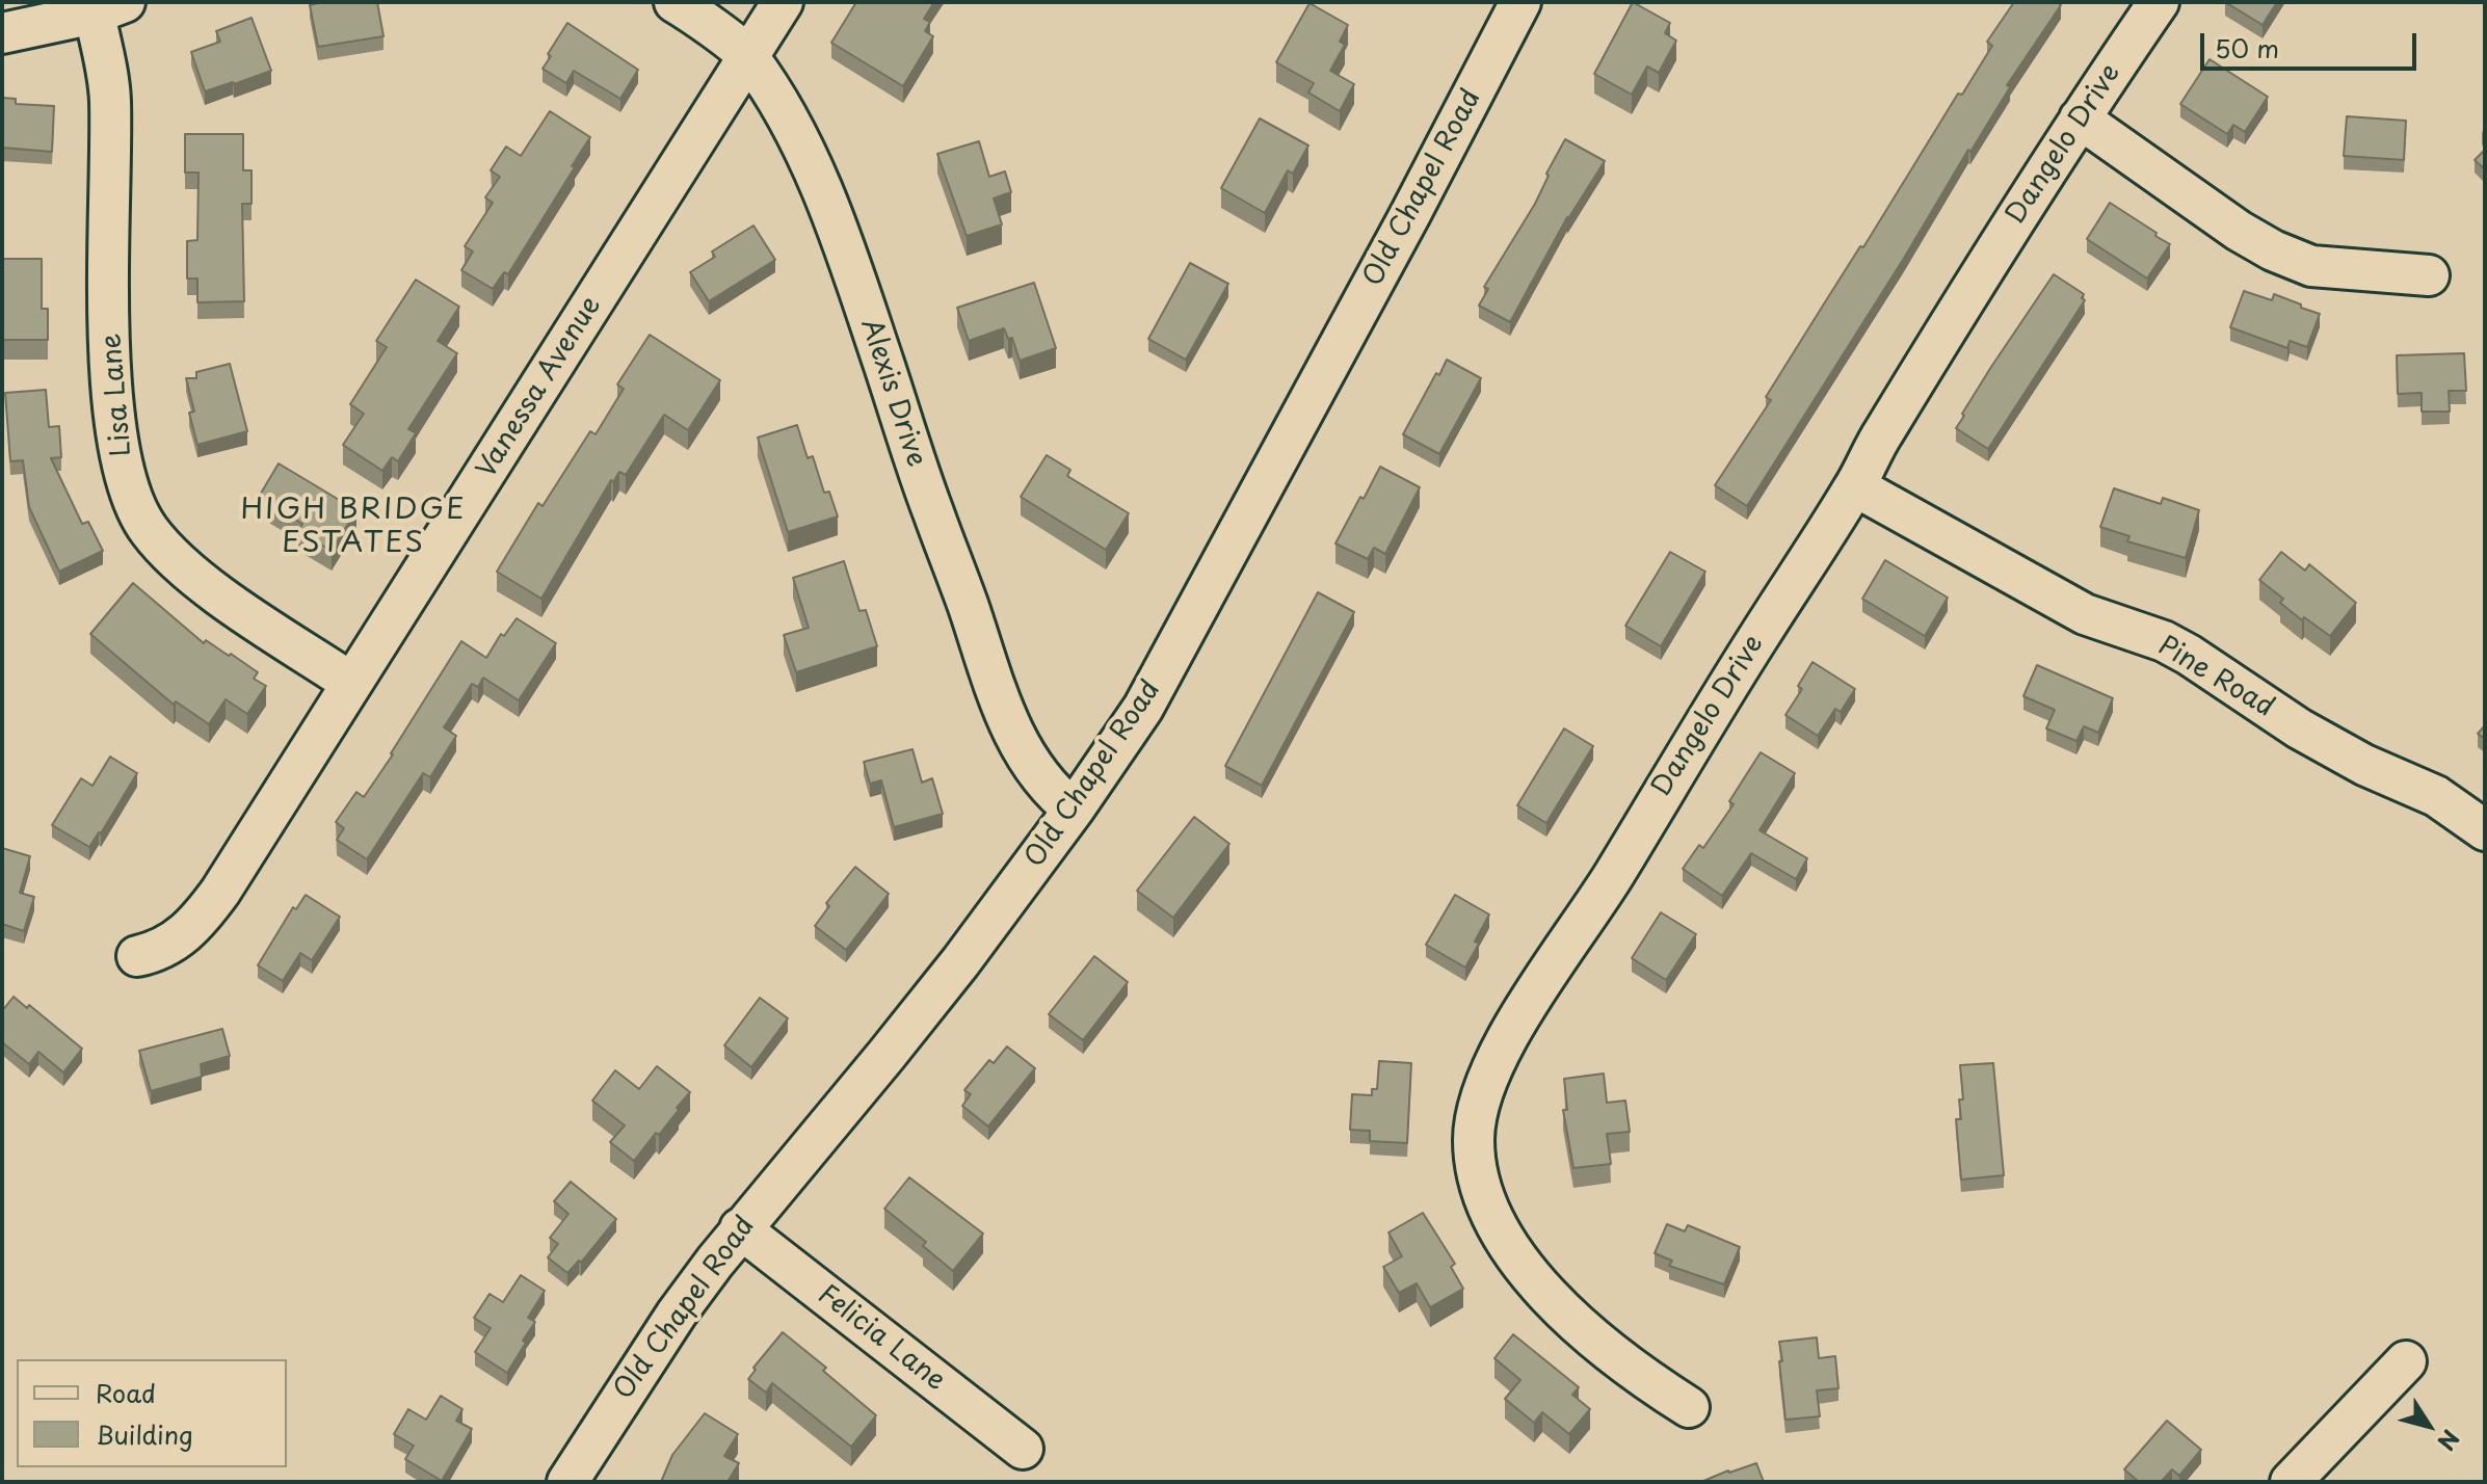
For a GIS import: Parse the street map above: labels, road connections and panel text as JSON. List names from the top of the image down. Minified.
{"streets":{"street":["Dangelo Drive","Old Chapel Road","Vanessa Avenue","Alexis Drive","Lisa Lane","Pine Road","Felicia Lane"]},"crossings":[["Dangelo Drive","Pine Road"],["Old Chapel Road","Alexis Drive"],["Old Chapel Road","Felicia Lane"],["Vanessa Avenue","Alexis Drive"],["Vanessa Avenue","Lisa Lane"]],"districts":["HIGH BRIDGE ESTATES"],"legend":["Road","Building"],"scale_bar":"50 m","north":"bottom right"}
